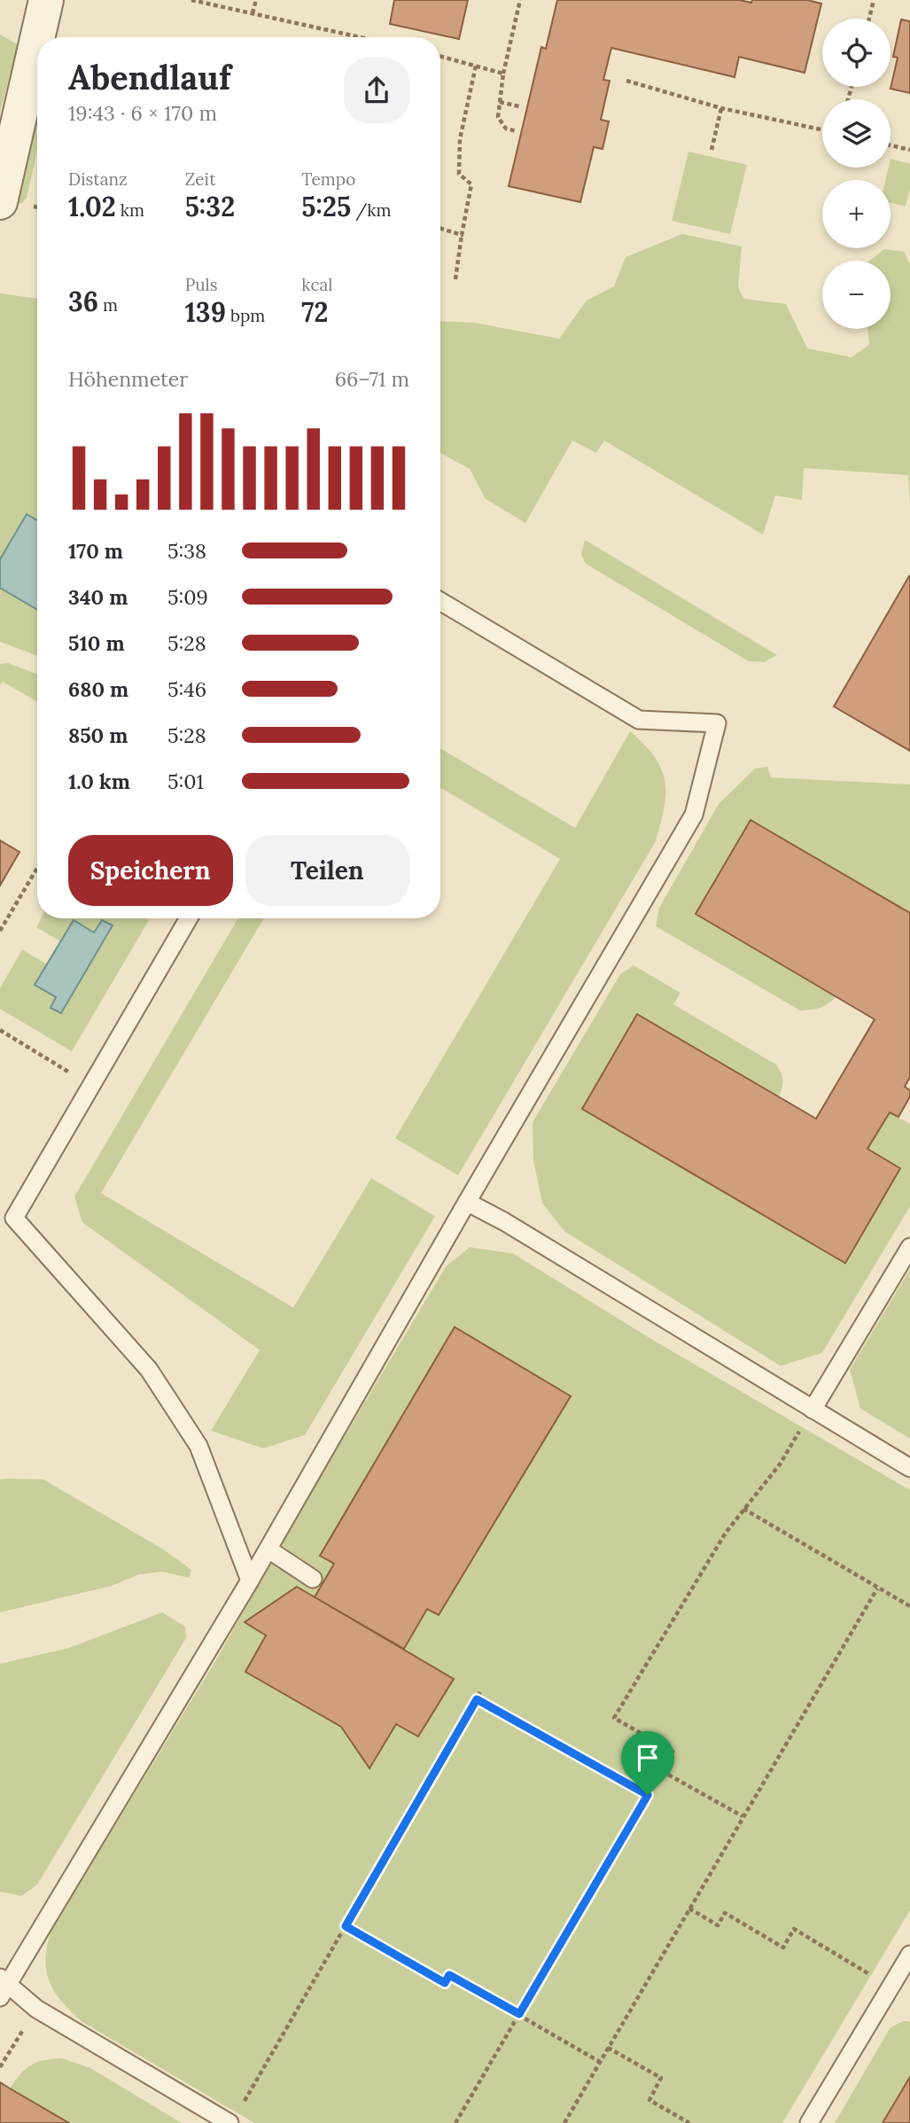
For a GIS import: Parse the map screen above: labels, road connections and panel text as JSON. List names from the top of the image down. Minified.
{"page":{"map_buttons":["+","−"],"heading":["Abendlauf","19:43 · 6 × 170 m"],"stats":[["Distanz","1.02 km"],["Zeit","5:32"],["Tempo","5:25 /km"],["36 m"],["Puls","139 bpm"],["kcal","72"]],"chart":["Höhenmeter","66–71 m"],"list":[{"name":"170 m","note":"5:38"},{"name":"340 m","note":"5:09"},{"name":"510 m","note":"5:28"},{"name":"680 m","note":"5:46"},{"name":"850 m","note":"5:28"},{"name":"1.0 km","note":"5:01"}],"buttons":["Speichern","Teilen"]}}
